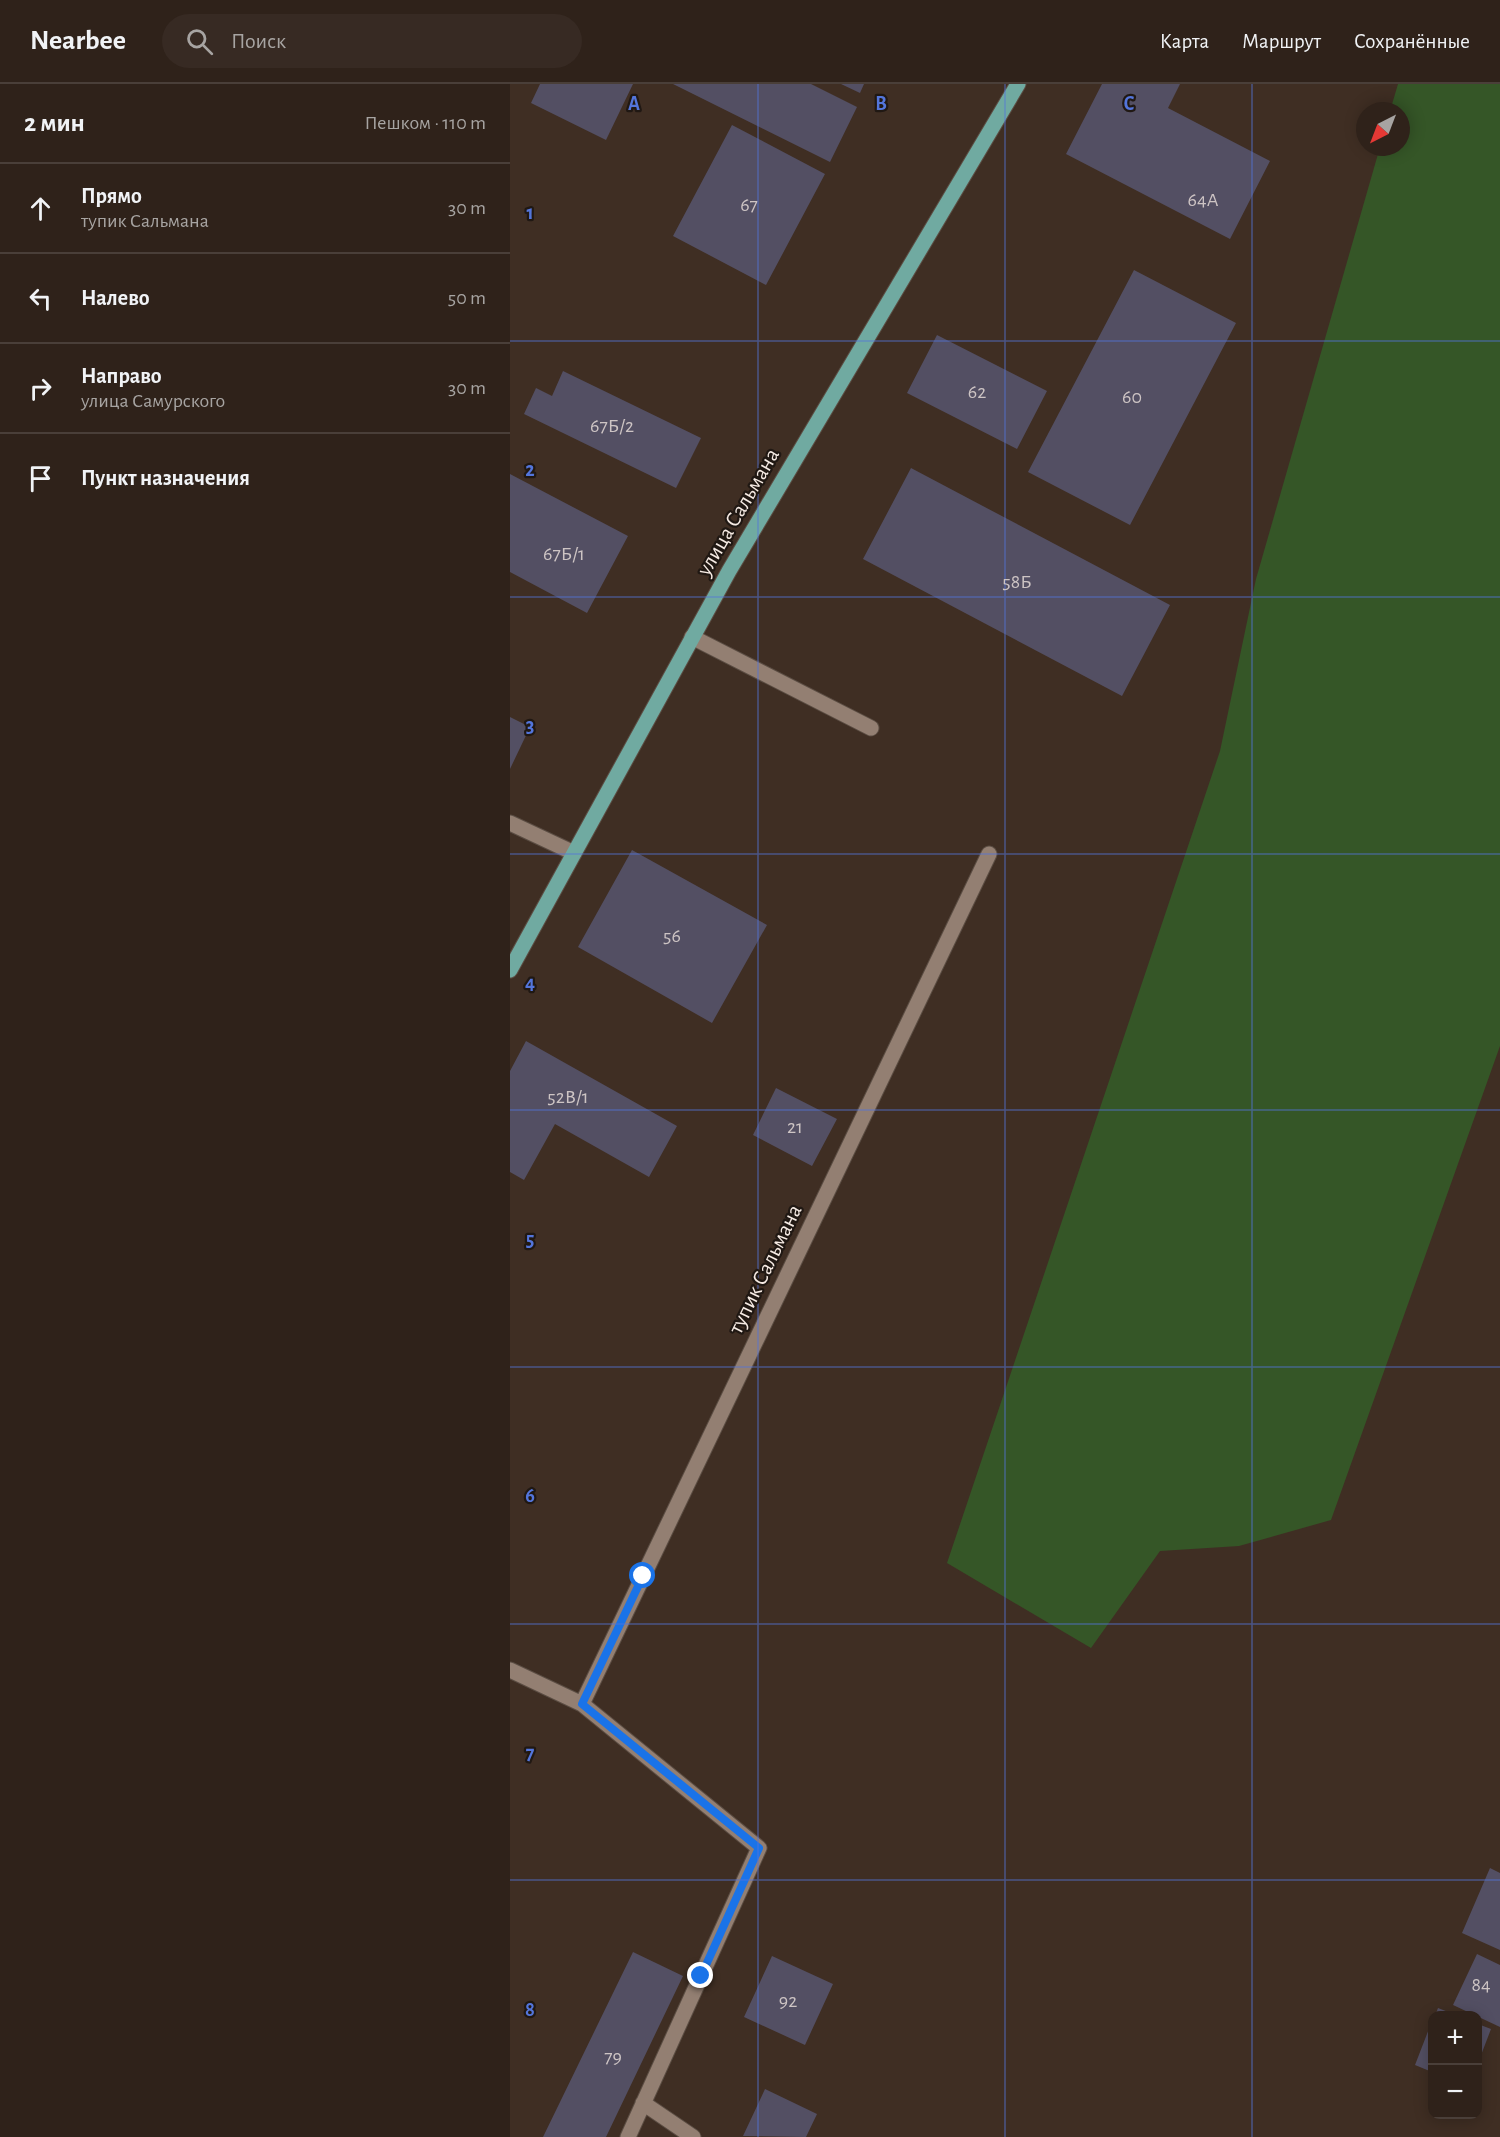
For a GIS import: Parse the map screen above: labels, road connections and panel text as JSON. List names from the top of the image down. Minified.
{"streets":{"main road":["улица Сальмана"],"street":["тупик Сальмана"]},"house_numbers":["64А","67","62","60","67Б/2","67Б/1","58Б","56","52В/1","21","84","92","79"],"north":"bottom left","page":{"header":"Nearbee","search":"Поиск","nav":["Карта","Маршрут","Сохранённые"],"heading":["2 мин","Пешком · 110 m"],"list":[["Прямо","тупик Сальмана","30 m"],["Налево","50 m"],["Направо","улица Самурского","30 m"],"Пункт назначения"],"map_buttons":["+","−"]},"grid":{"columns":["A","B","C"],"rows":["1","2","3","4","5","6","7","8"]}}
